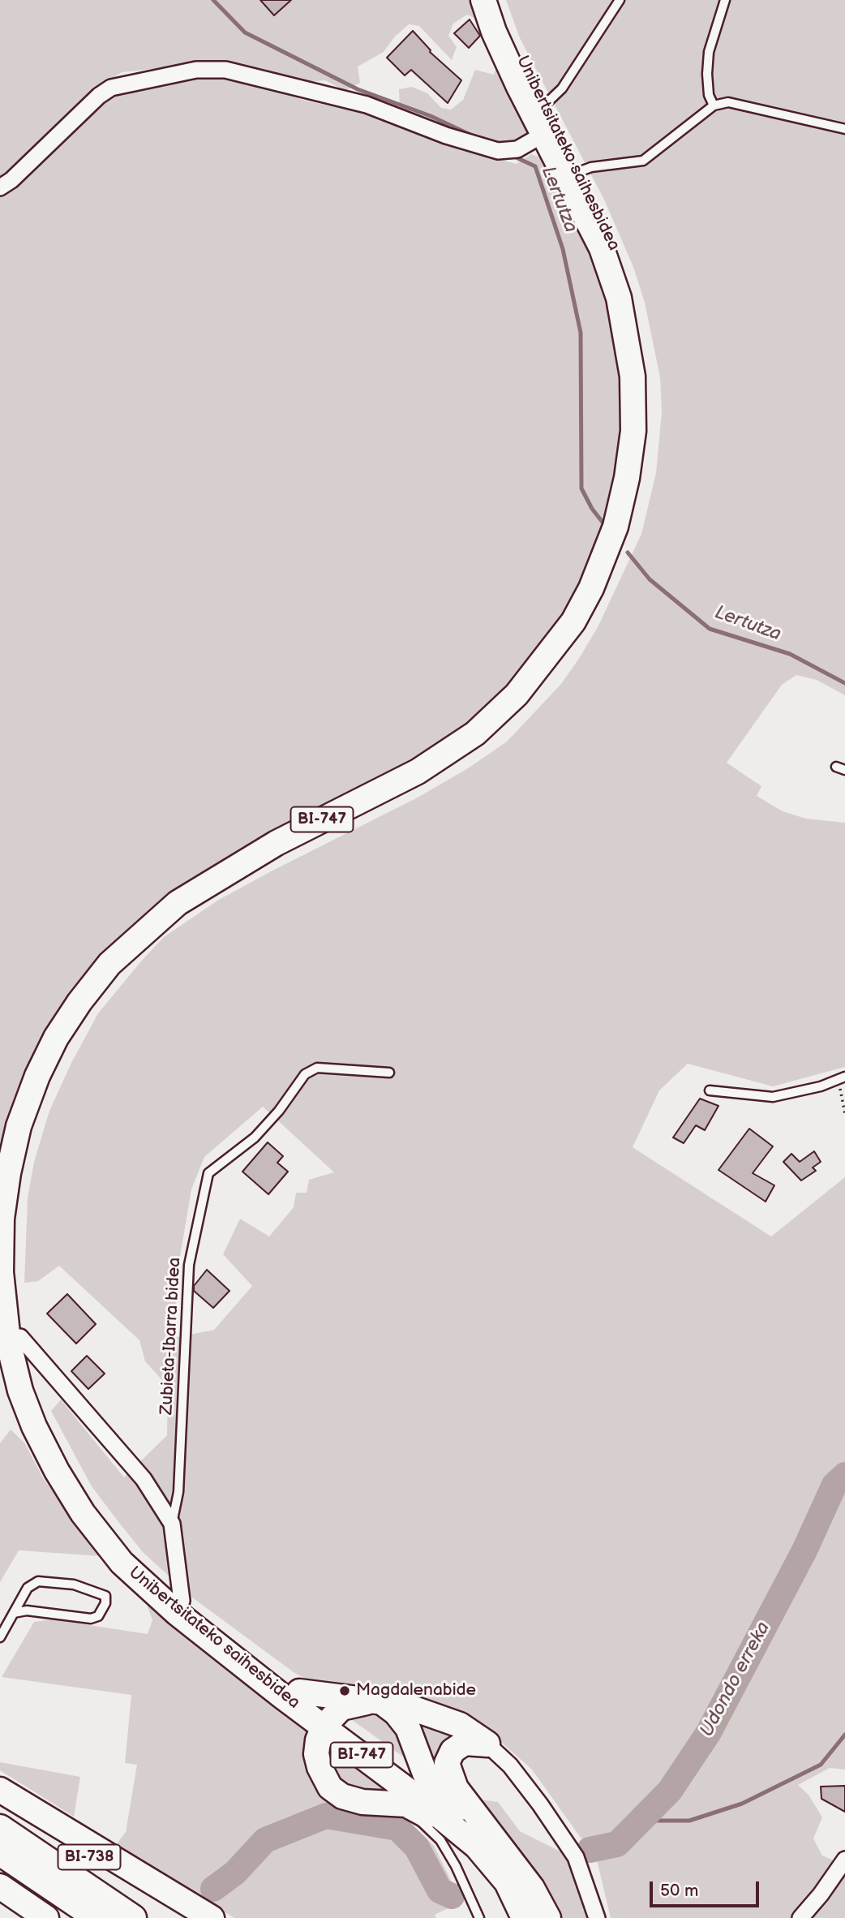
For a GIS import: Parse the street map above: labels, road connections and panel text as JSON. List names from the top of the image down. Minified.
{"streets":{"main road":["Unibertsitateko saihesbidea","BI-747","BI-738"],"lane":["Zubieta-Ibarra bidea"]},"crossings":[["Unibertsitateko saihesbidea","BI-747"]],"water":["Lertutza","Udondo erreka"],"places":["Magdalenabide"],"scale_bar":"50 m"}
